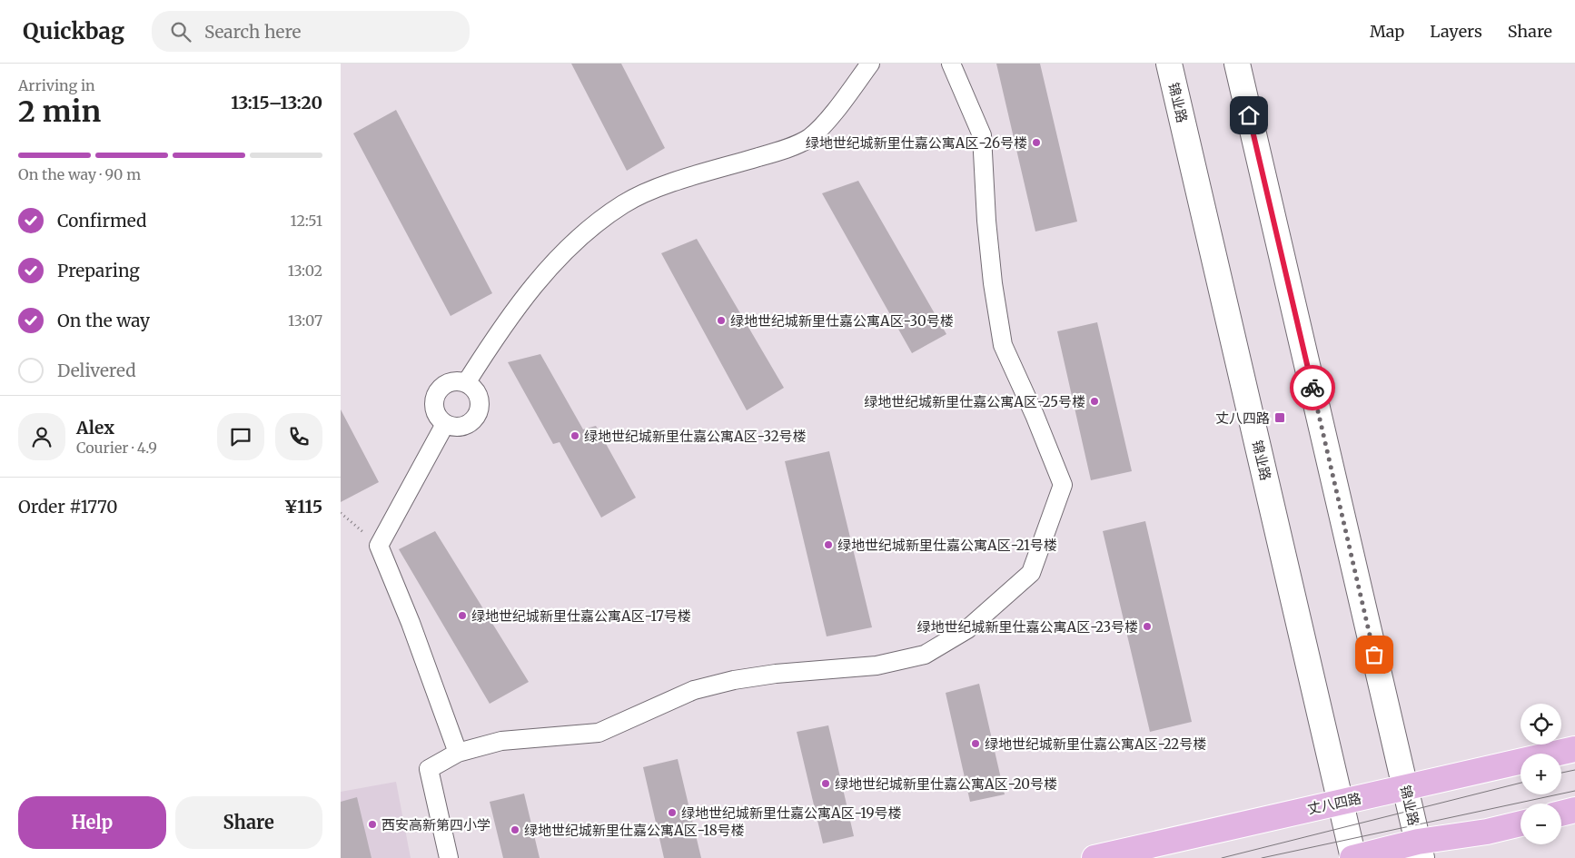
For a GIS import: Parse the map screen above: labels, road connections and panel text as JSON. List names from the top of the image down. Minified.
{"streets":{"main road":["锦业路","丈八四路"]},"crossings":[["锦业路","丈八四路"]],"places":{"other":["绿地世纪城新里仕嘉公寓A区-26号楼","绿地世纪城新里仕嘉公寓A区-30号楼","绿地世纪城新里仕嘉公寓A区-25号楼","绿地世纪城新里仕嘉公寓A区-32号楼","绿地世纪城新里仕嘉公寓A区-21号楼","绿地世纪城新里仕嘉公寓A区-17号楼","绿地世纪城新里仕嘉公寓A区-23号楼","绿地世纪城新里仕嘉公寓A区-22号楼","绿地世纪城新里仕嘉公寓A区-20号楼","绿地世纪城新里仕嘉公寓A区-19号楼","西安高新第四小学","绿地世纪城新里仕嘉公寓A区-18号楼"],"transit":["丈八四路"]},"page":{"header":"Quickbag","search":"Search here","nav":["Map","Layers","Share"],"heading":["2 min","Arriving in","13:15–13:20"],"panel":["Alex","Courier · 4.9","Order #1770","¥115"],"bar":"On the way · 90 m","list":[["Confirmed","12:51"],["Preparing","13:02"],["On the way","13:07"],"Delivered"],"map_buttons":["+","−"],"buttons":["Help","Share"]}}
